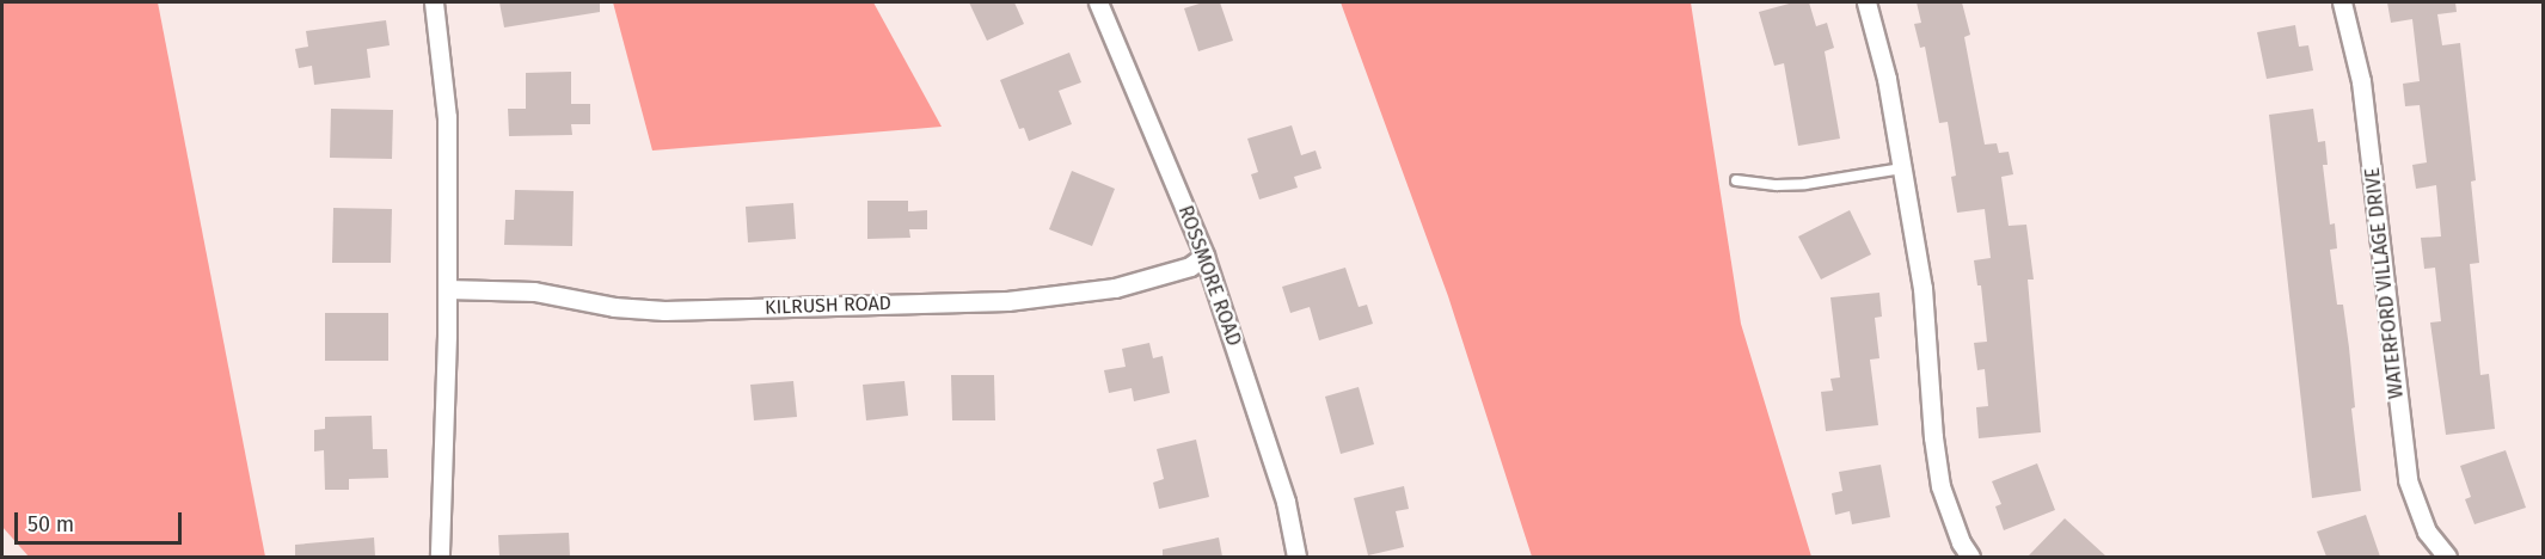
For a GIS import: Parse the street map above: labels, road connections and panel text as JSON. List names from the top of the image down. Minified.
{"streets":{"street":["ROSSMORE ROAD","WATERFORD VILLAGE DRIVE","KILRUSH ROAD"]},"crossings":[["ROSSMORE ROAD","KILRUSH ROAD"]],"scale_bar":"50 m"}
